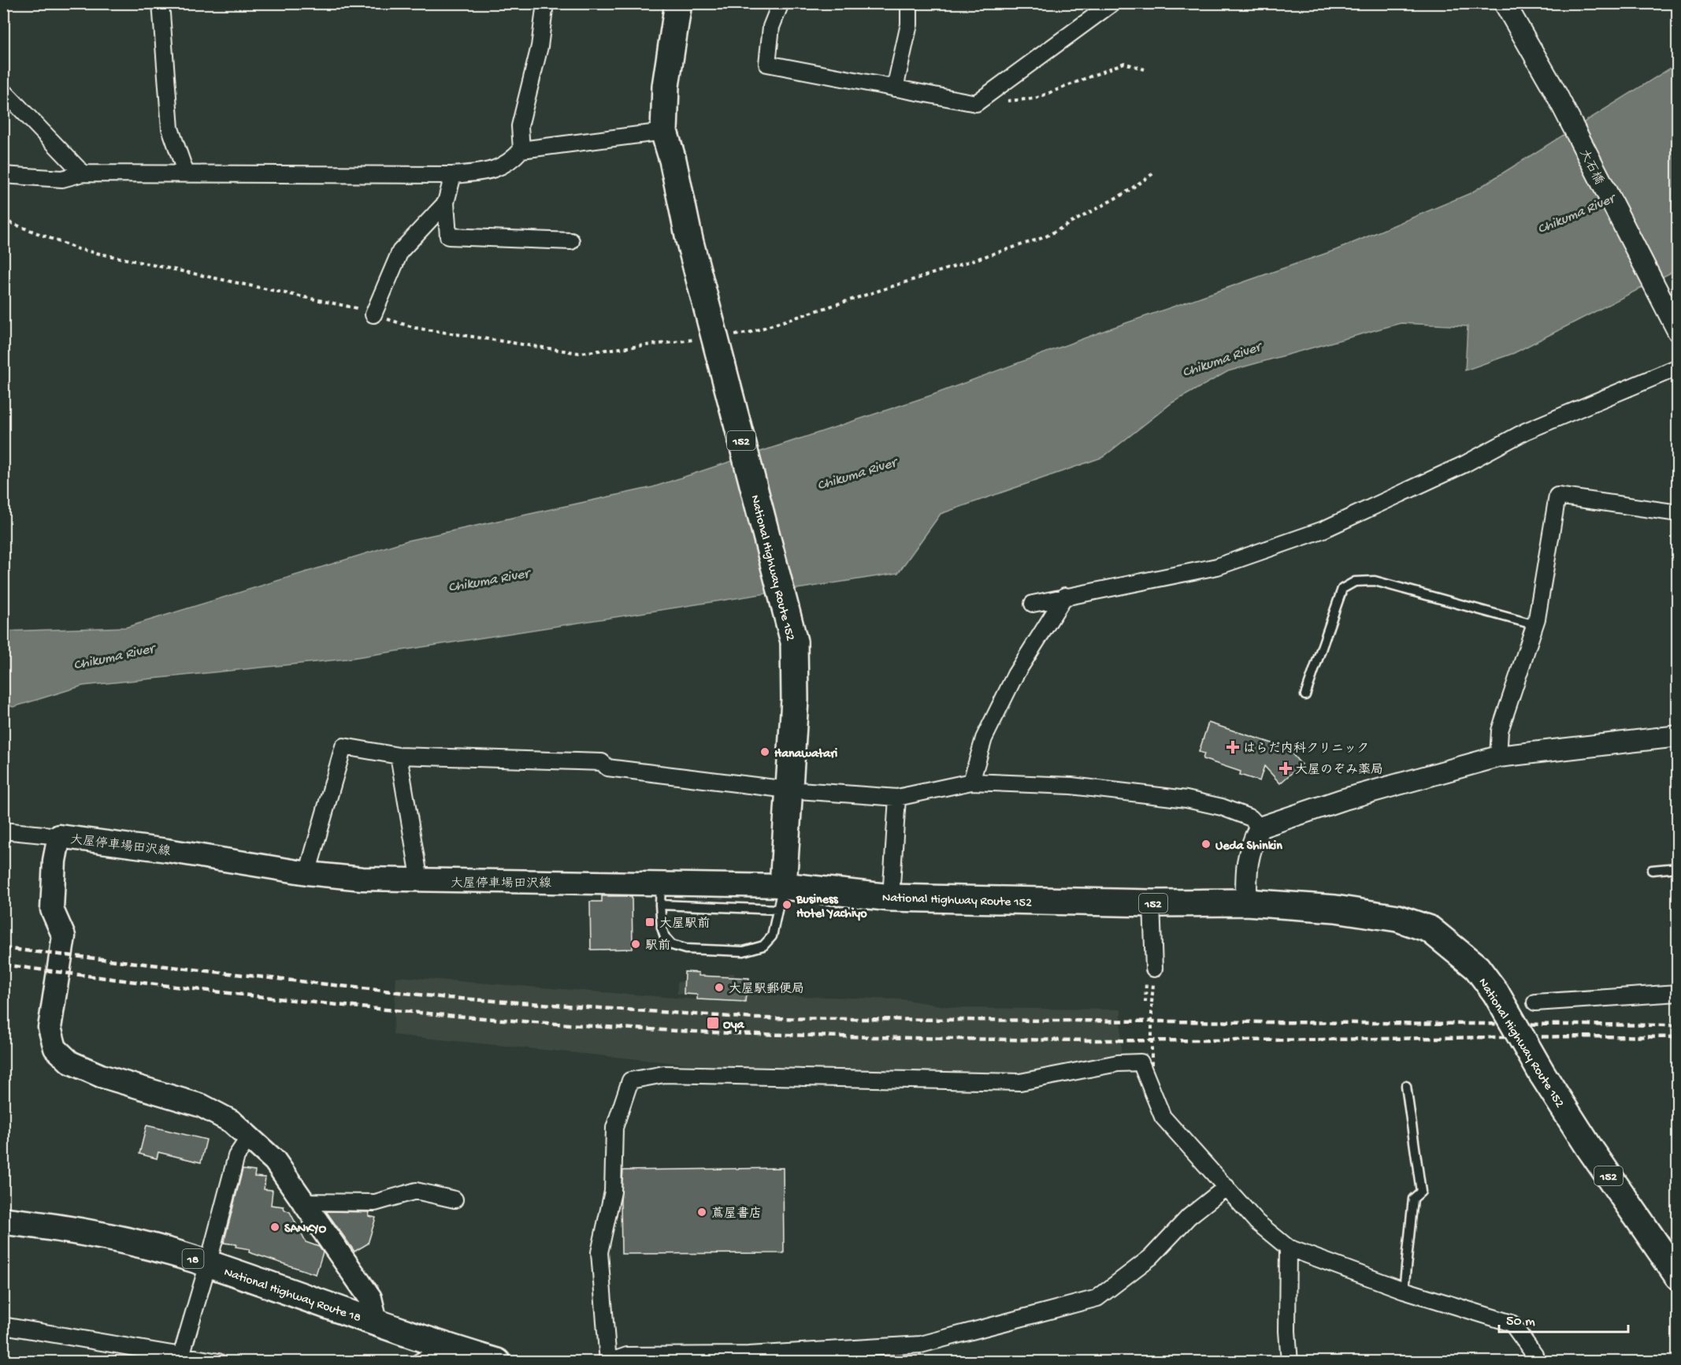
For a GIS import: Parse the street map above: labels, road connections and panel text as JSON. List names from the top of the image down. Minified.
{"streets":{"highway":["152","National Highway Route 152","18","National Highway Route 18"],"main road":["大屋停車場田沢線"],"street":["大石橋"]},"crossings":[["National Highway Route 152","大屋停車場田沢線"],["大屋停車場田沢線","National Highway Route 18"]],"water":["Chikuma River"],"places":{"health":["はらだ内科クリニック","大屋のぞみ薬局"],"other":["Hanawatari","Ueda Shinkin","Business Hotel Yachiyo","駅前","大屋駅郵便局","蔦屋書店","SANKYO"],"transit":["大屋駅前","Oya"]},"scale_bar":"50 m"}
